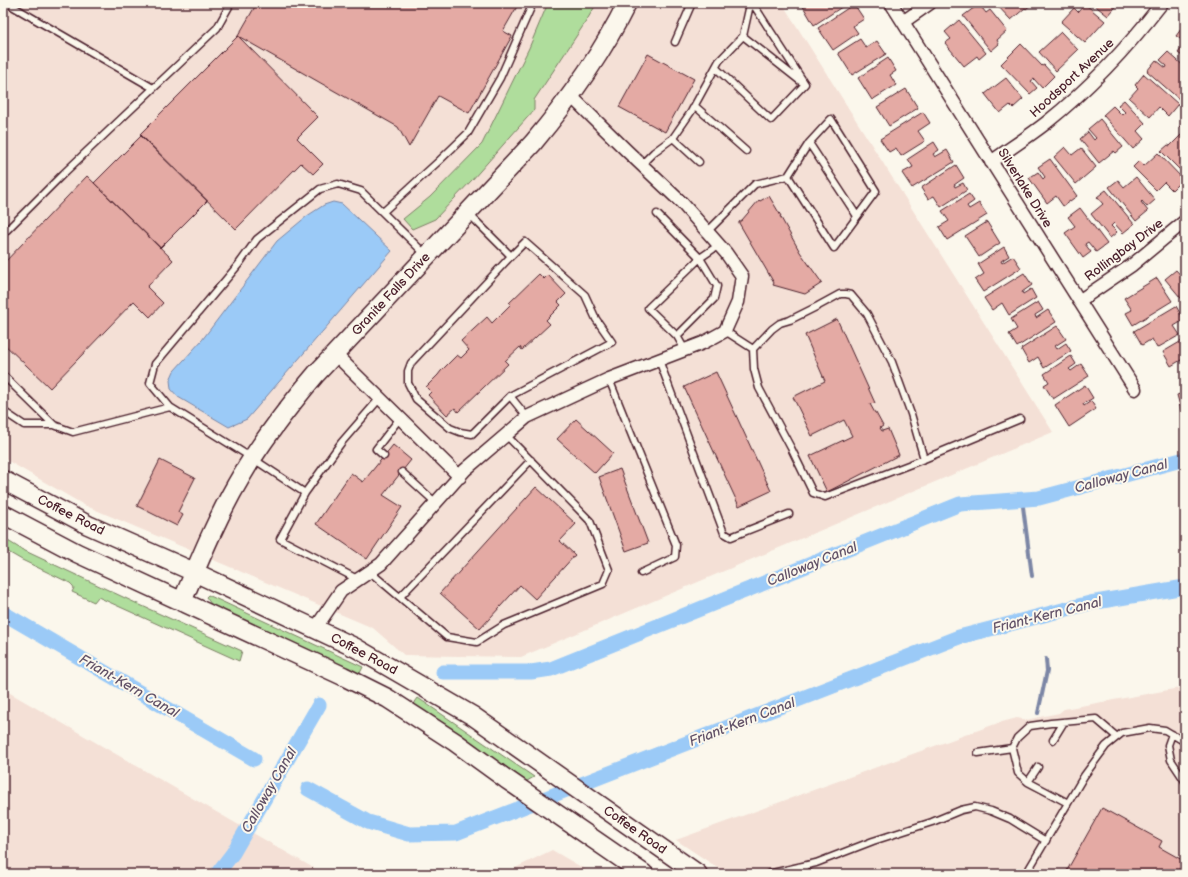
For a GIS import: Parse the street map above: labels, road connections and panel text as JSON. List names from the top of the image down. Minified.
{"streets":{"main road":["Granite Falls Drive","Coffee Road"],"street":["Hoodsport Avenue","Silverlake Drive","Rollingbay Drive"]},"crossings":[["Hoodsport Avenue","Silverlake Drive"],["Silverlake Drive","Rollingbay Drive"],["Granite Falls Drive","Coffee Road"]],"water":["Calloway Canal","Friant-Kern Canal"]}
